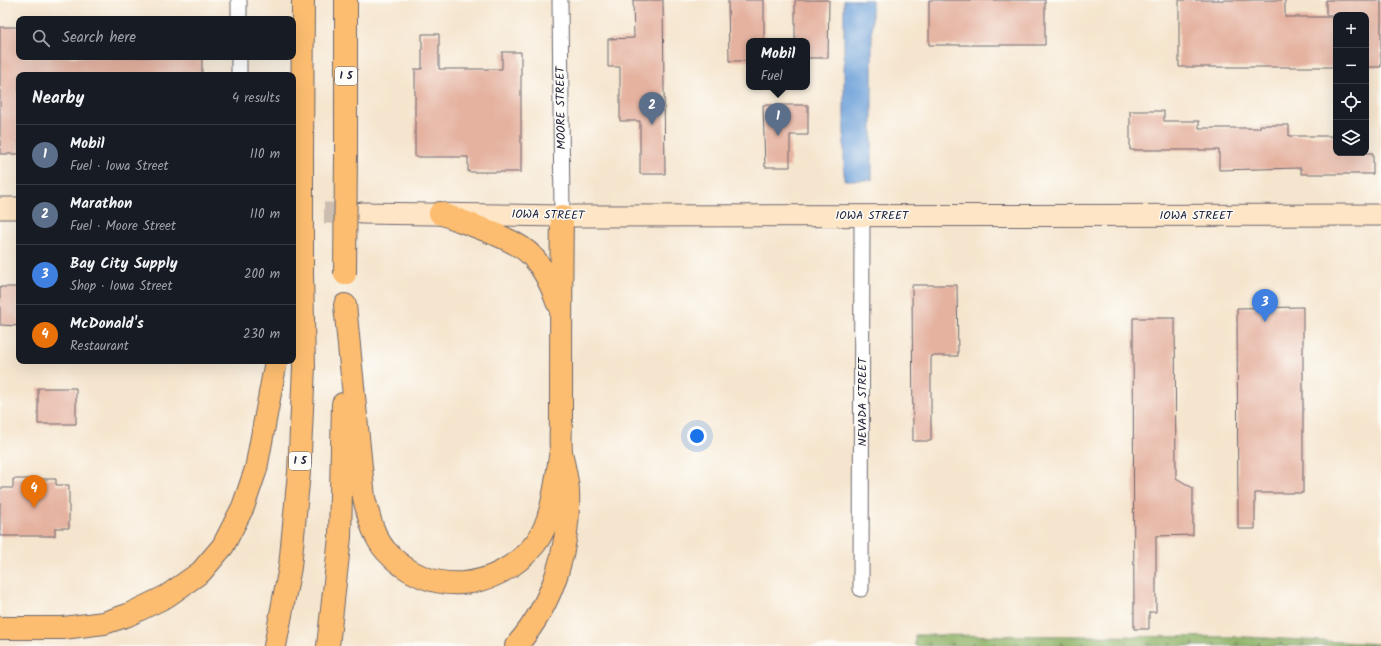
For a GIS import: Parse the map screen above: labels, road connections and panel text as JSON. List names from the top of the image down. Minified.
{"streets":{"highway":["I 5"],"main road":["IOWA STREET"],"street":["MOORE STREET","NEVADA STREET"]},"crossings":[["MOORE STREET","IOWA STREET"],["IOWA STREET","NEVADA STREET"]],"page":{"map_buttons":["+","−"],"search":"Search here","popup":["Mobil","Fuel"],"heading":["Nearby","4 results"],"pins":["2","1","3","4"],"list":[{"mark":"1","name":"Mobil","note":"Fuel · Iowa Street","value":"110 m"},{"mark":"2","name":"Marathon","note":"Fuel · Moore Street","value":"110 m"},{"mark":"3","name":"Bay City Supply","note":"Shop · Iowa Street","value":"200 m"},{"mark":"4","name":"McDonald's","note":"Restaurant","value":"230 m"}]}}
